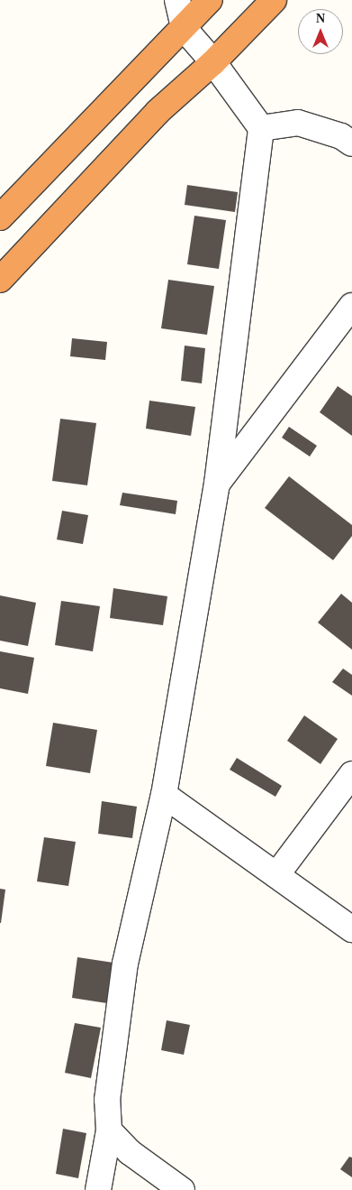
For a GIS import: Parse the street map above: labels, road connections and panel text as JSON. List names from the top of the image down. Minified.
{"north":"top"}
